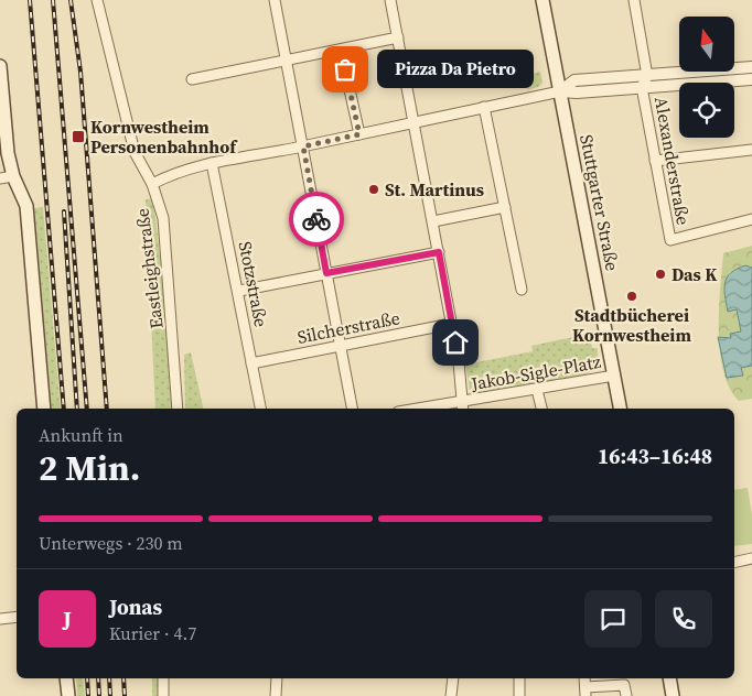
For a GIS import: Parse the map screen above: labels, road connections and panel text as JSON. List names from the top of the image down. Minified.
{"streets":{"main road":["Stuttgarter Straße"],"street":["Alexanderstraße","Eastleighstraße","Stotzstraße","Silcherstraße","Jakob-Sigle-Platz"]},"crossings":[["Stuttgarter Straße","Jakob-Sigle-Platz"],["Stotzstraße","Silcherstraße"]],"places":{"other":["Pizza Da Pietro","St. Martinus","Das K","Stadtbücherei Kornwestheim"],"transit":["Kornwestheim Personenbahnhof"]},"north":"top","page":{"bubble":"Pizza Da Pietro","heading":["2 Min.","Ankunft in","16:43–16:48"],"panel":["Jonas","Kurier · 4.7"],"bar":"Unterwegs · 230 m","round":"J"}}
